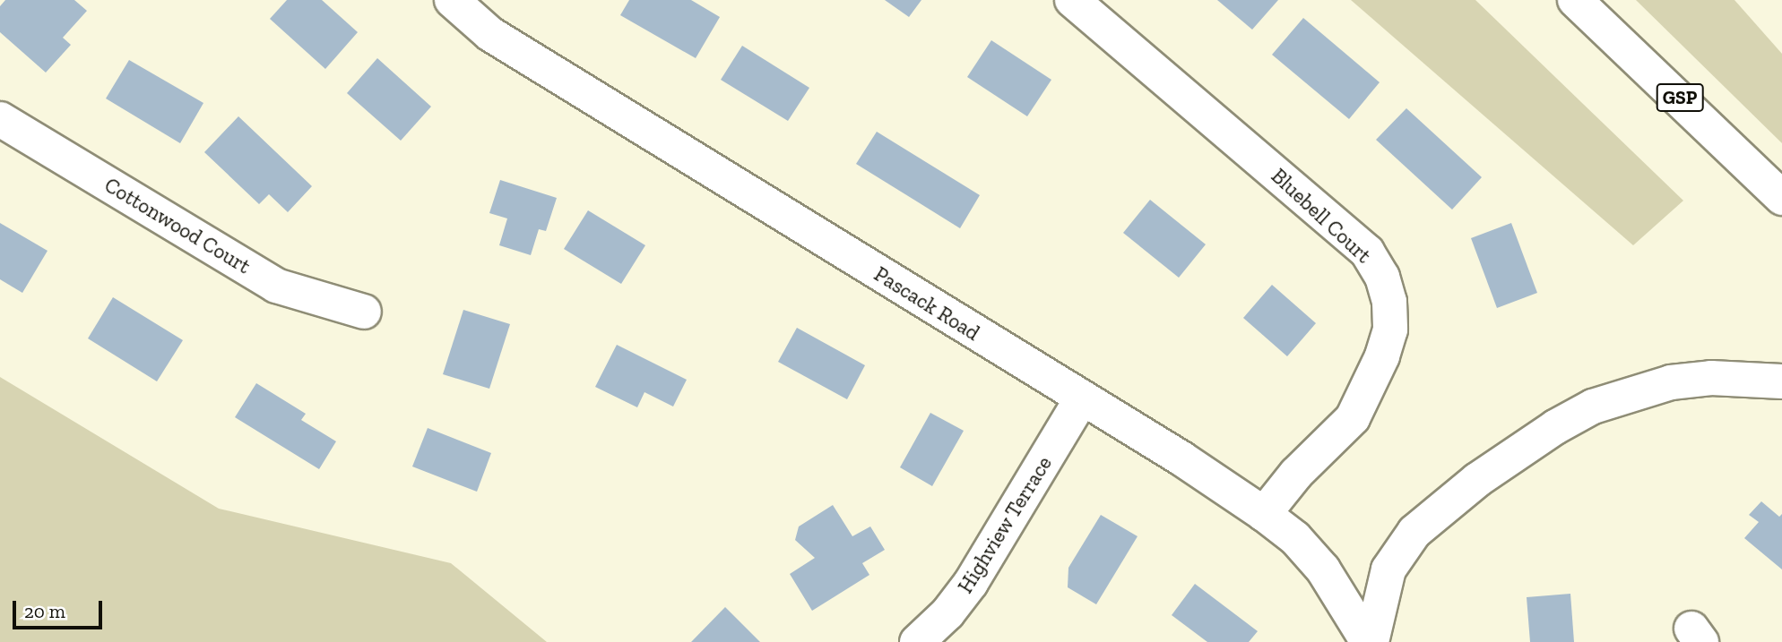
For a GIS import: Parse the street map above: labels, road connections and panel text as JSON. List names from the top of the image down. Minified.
{"streets":{"main road":["GSP","Bluebell Court","Cottonwood Court","Pascack Road","Highview Terrace"]},"crossings":[["Bluebell Court","Pascack Road"],["Pascack Road","Highview Terrace"]],"scale_bar":"20 m"}
